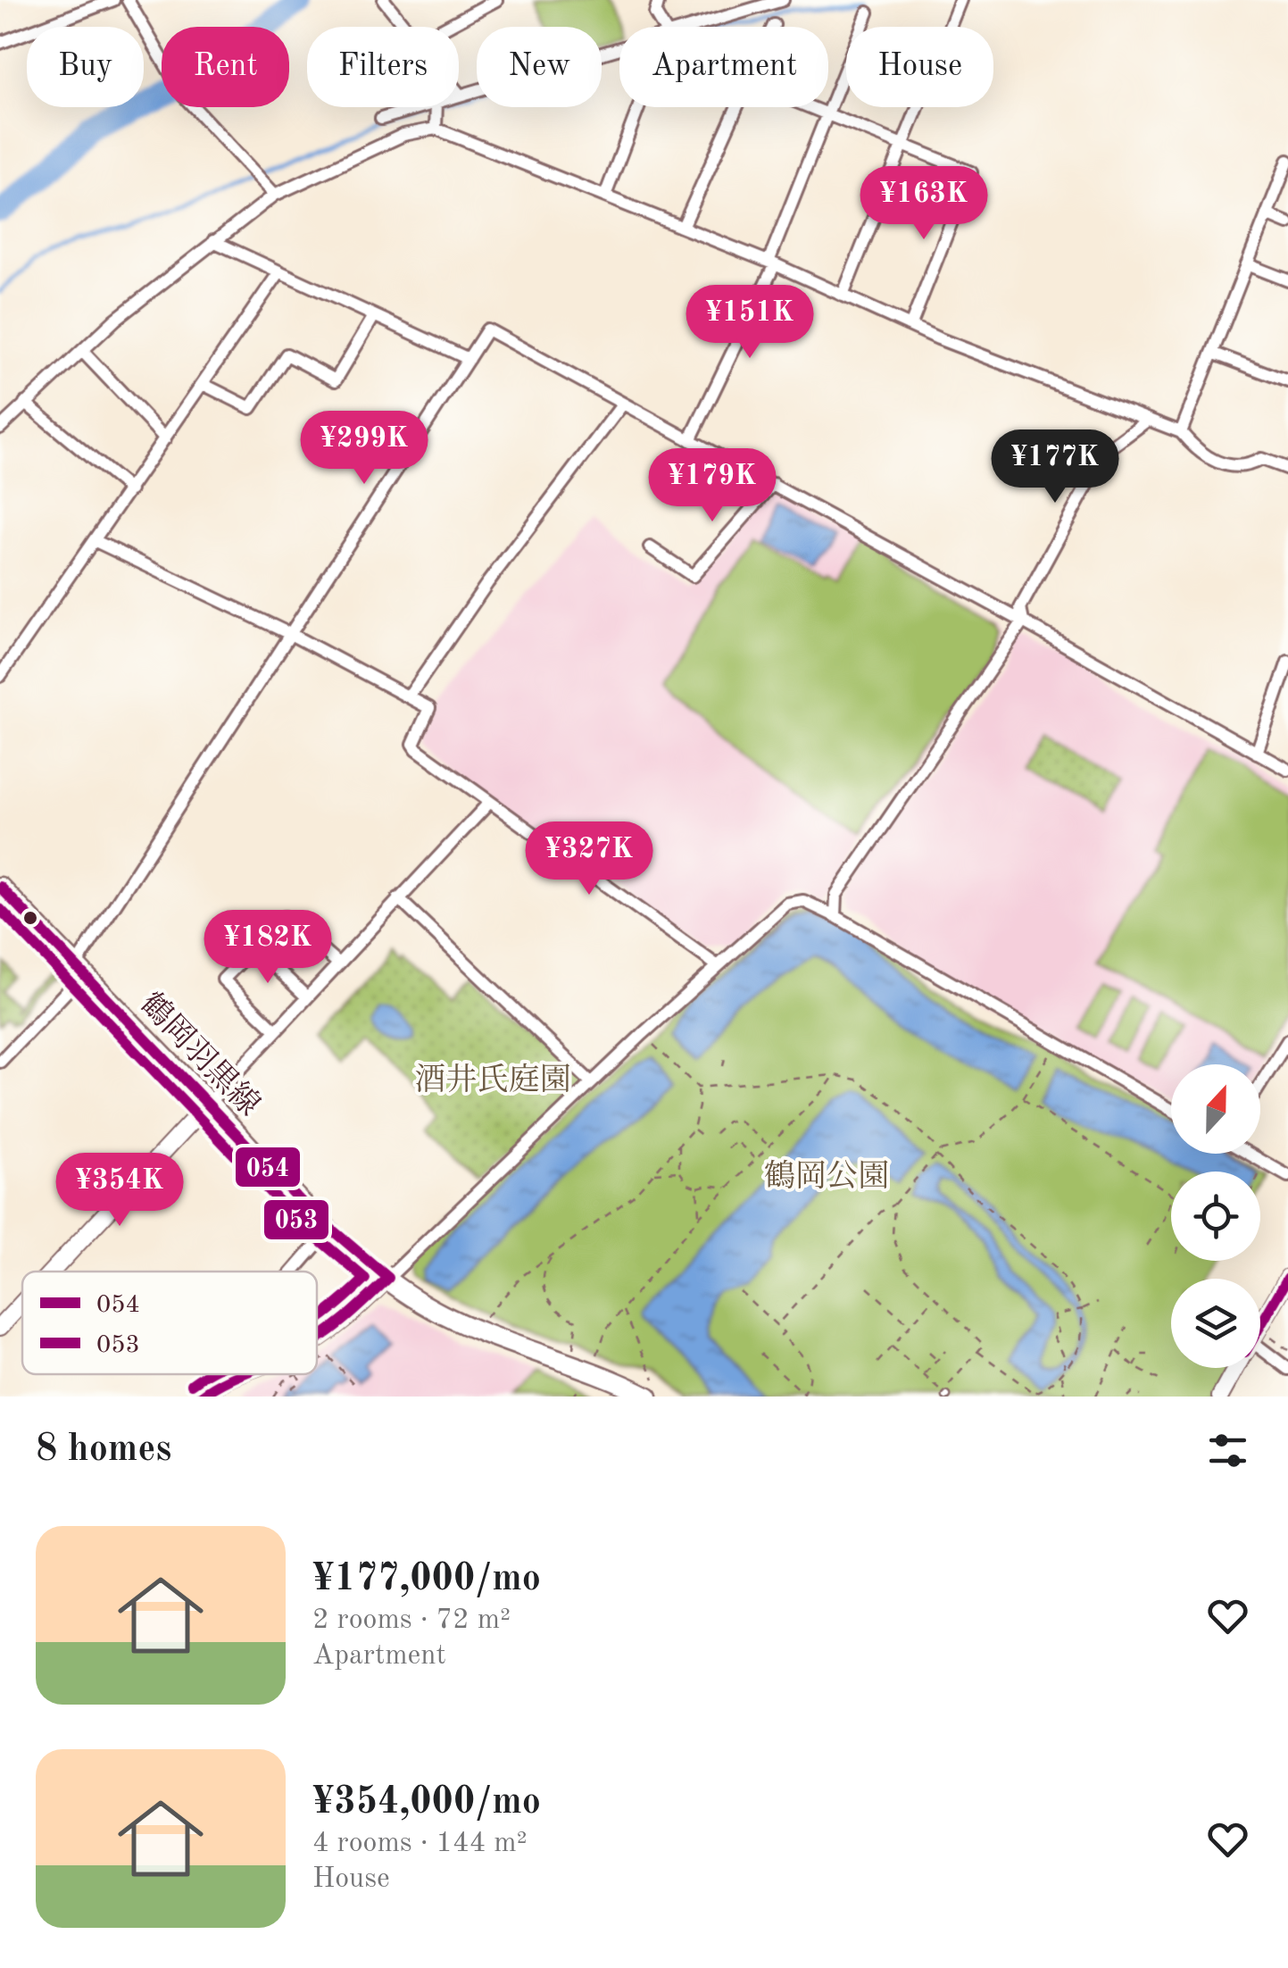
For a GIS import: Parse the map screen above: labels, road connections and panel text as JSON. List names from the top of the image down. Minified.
{"streets":{"main road":["鶴岡羽黒線"]},"parks":["酒井氏庭園","鶴岡公園"],"lines":["transit line 054","transit line 053"],"legend":["054","053"],"north":"top","page":{"chip":["Buy","Rent","Filters","New","Apartment","House"],"price":["¥163K","¥151K","¥299K","¥177K","¥179K","¥327K","¥182K","¥354K"],"heading":"8 homes","list":[{"name":"¥177,000/mo","note":"2 rooms · 72 m² · Apartment"},{"name":"¥354,000/mo","note":"4 rooms · 144 m² · House"}]}}
